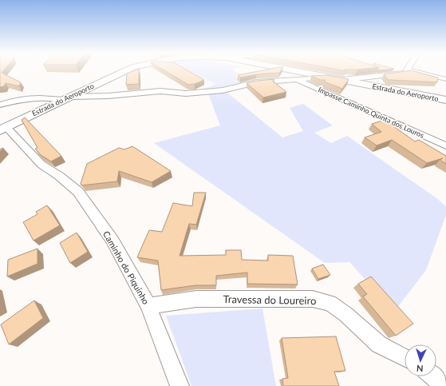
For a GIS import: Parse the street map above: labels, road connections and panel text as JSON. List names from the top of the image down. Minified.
{"streets":{"main road":["Estrada do Aeroporto"],"street":["Impasse Caminho Quinta dos Louros","Caminho do Piquinho","Travessa do Loureiro"]},"crossings":[["Estrada do Aeroporto","Caminho do Piquinho"],["Caminho do Piquinho","Travessa do Loureiro"]],"north":"bottom"}
